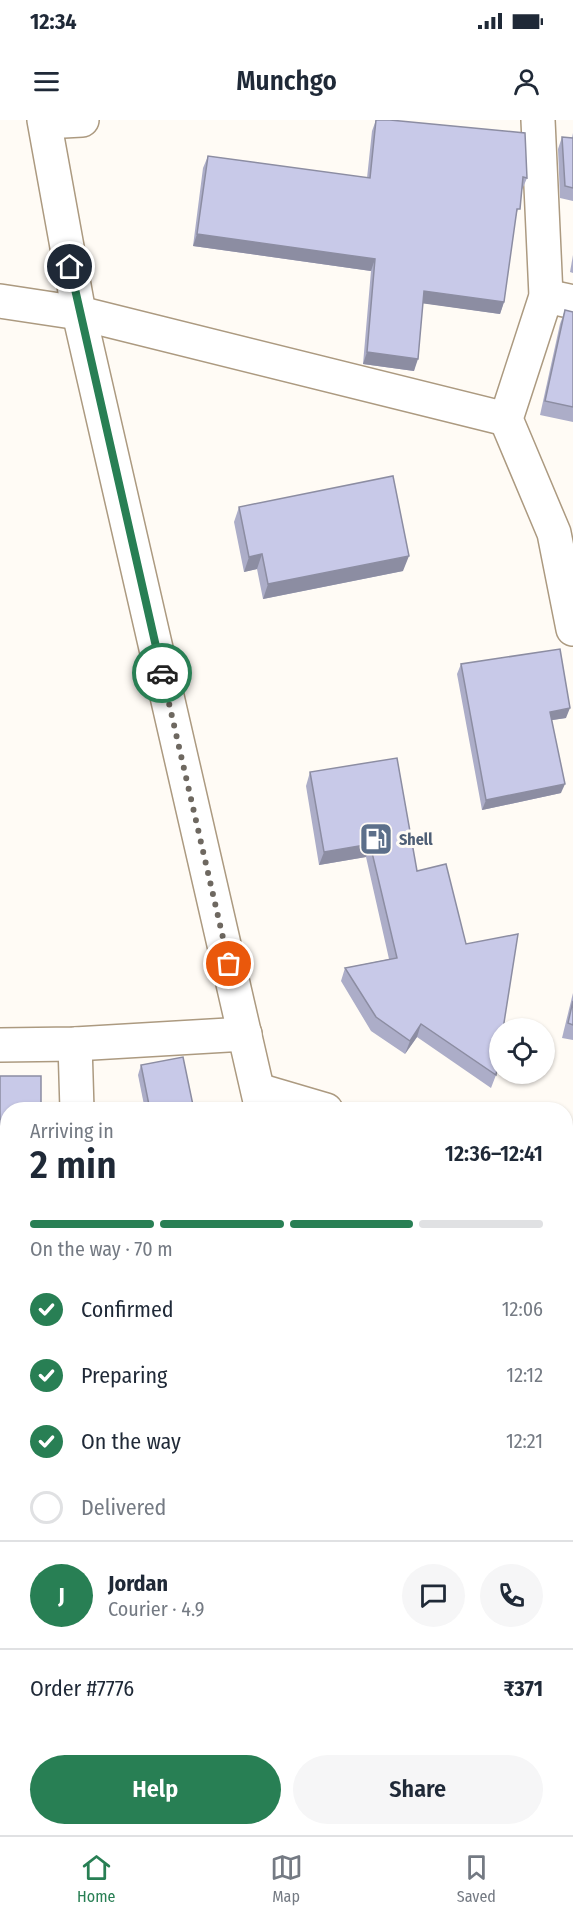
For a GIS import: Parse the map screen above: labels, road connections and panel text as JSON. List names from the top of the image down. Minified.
{"places":{"fuel station":["Shell"]},"page":{"status":"12:34","header":"Munchgo","heading":["2 min","Arriving in","12:36–12:41"],"panel":["Jordan","Courier · 4.9","Order #7776","₹371"],"bar":"On the way · 70 m","list":[["Confirmed","12:06"],["Preparing","12:12"],["On the way","12:21"],"Delivered"],"round":"J","buttons":["Help","Share"],"tabs":["Home","Map","Saved"]}}
